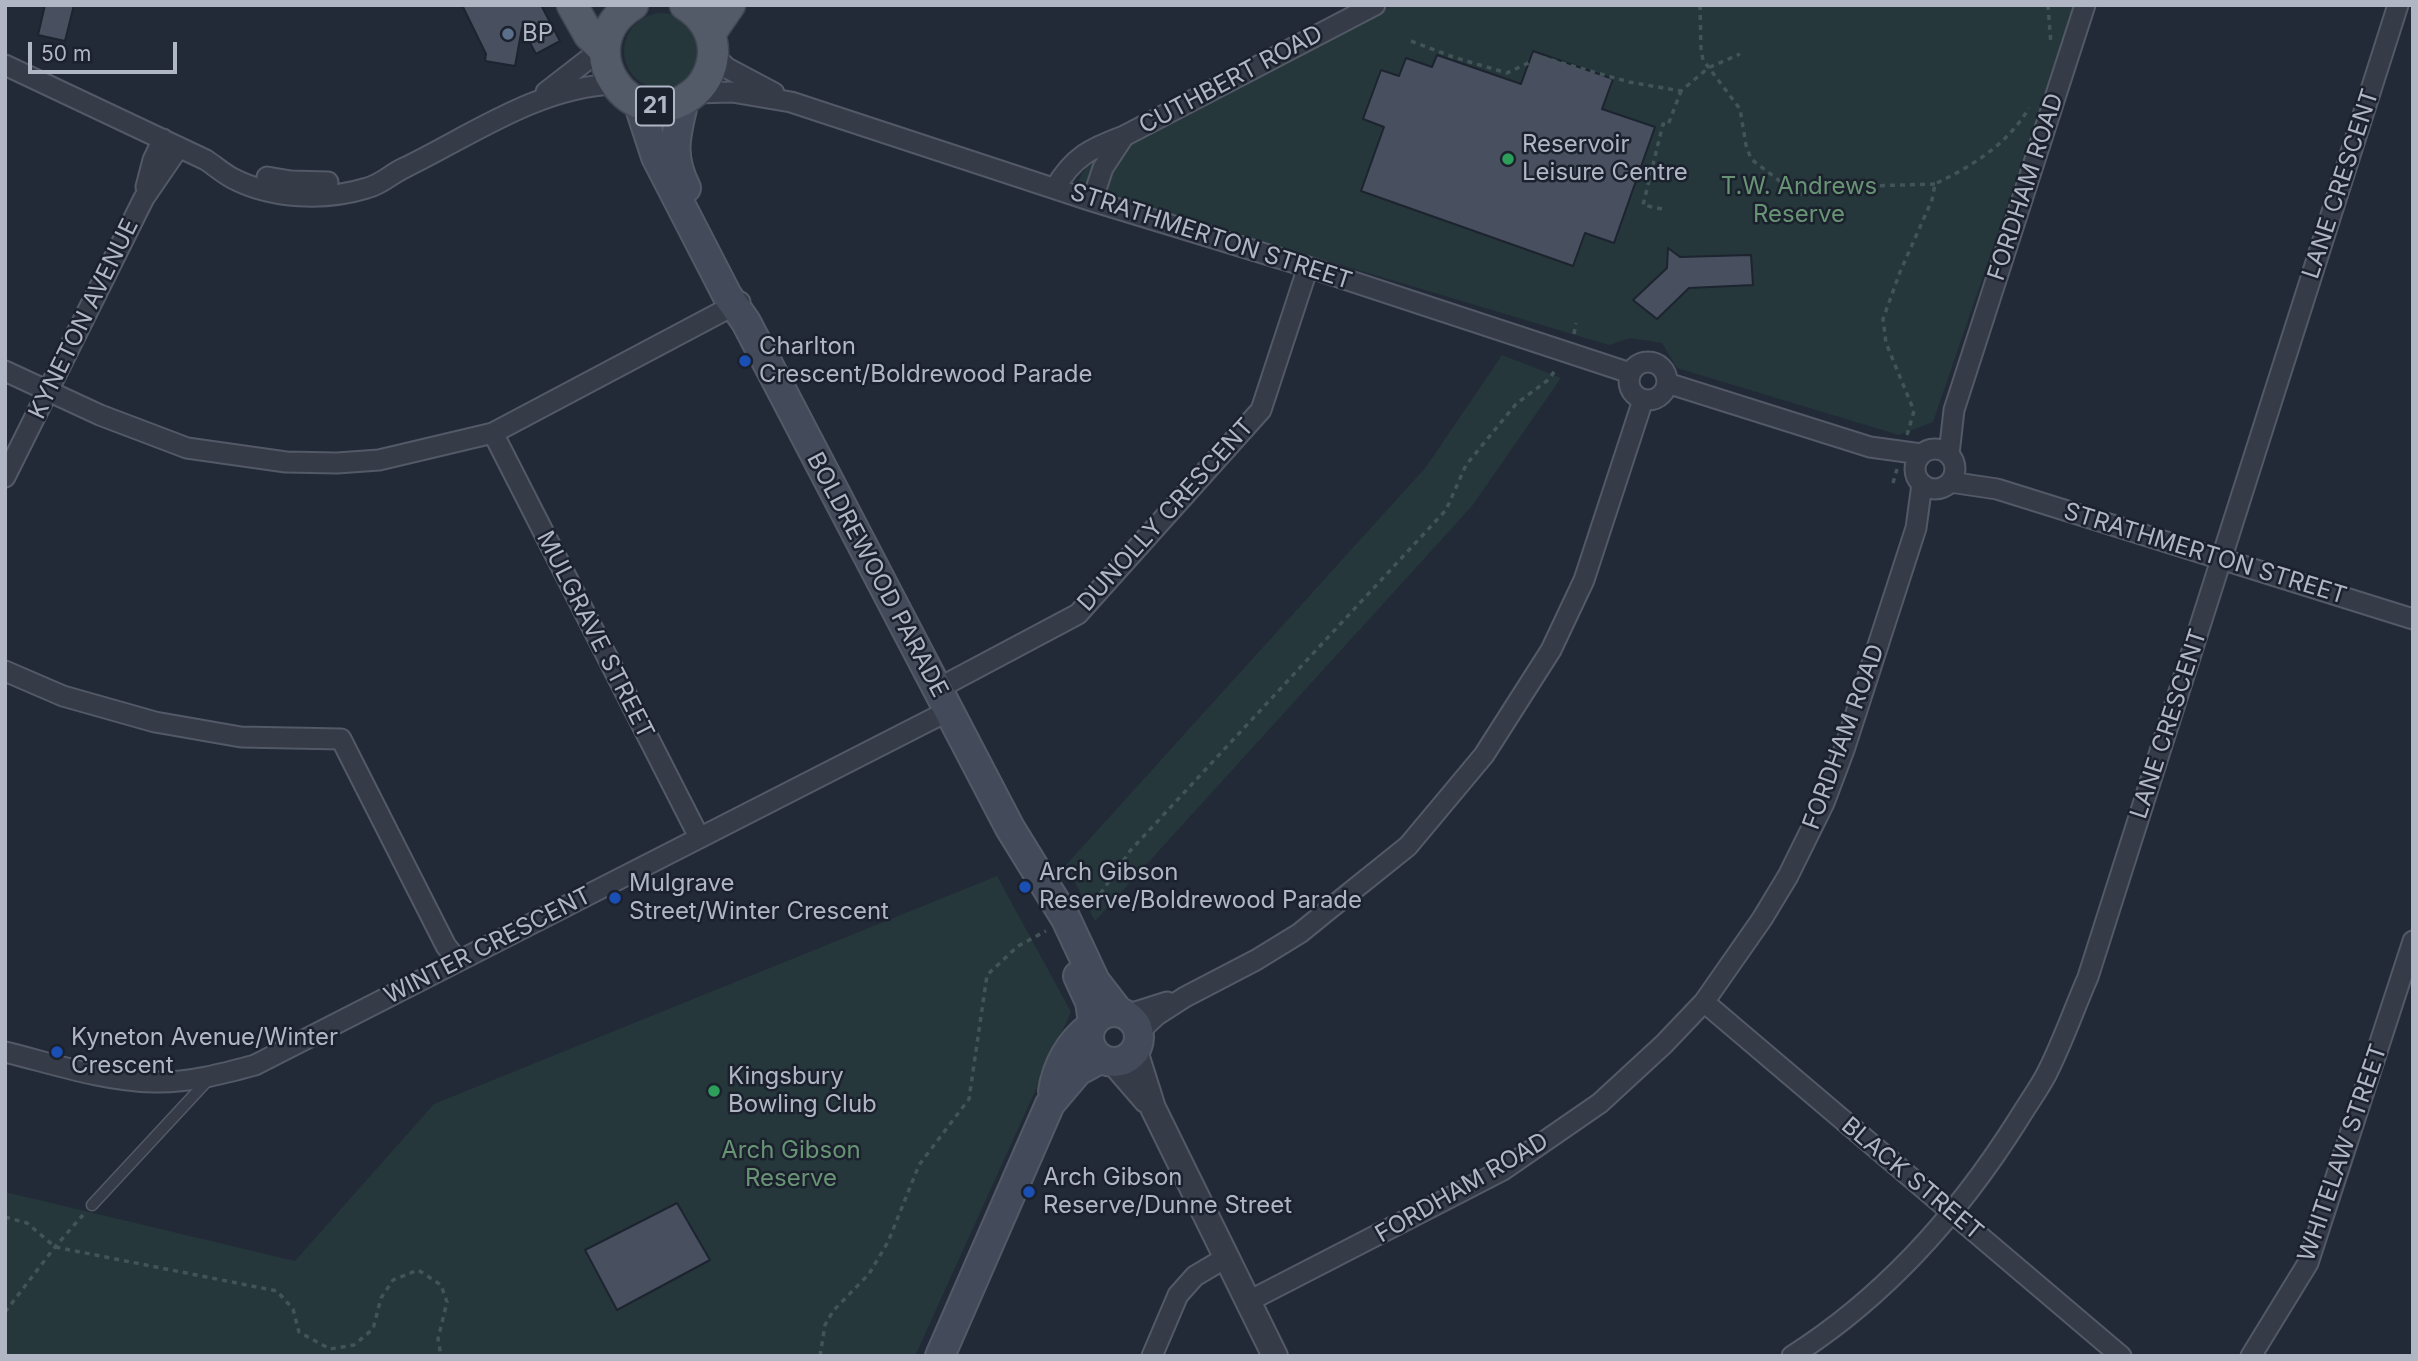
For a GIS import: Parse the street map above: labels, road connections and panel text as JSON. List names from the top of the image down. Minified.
{"streets":{"main road":["21","BOLDREWOOD PARADE"],"street":["CUTHBERT ROAD","LANE CRESCENT","FORDHAM ROAD","STRATHMERTON STREET","KYNETON AVENUE","DUNOLLY CRESCENT","MULGRAVE STREET","WINTER CRESCENT","WHITELAW STREET","BLACK STREET"]},"crossings":[["CUTHBERT ROAD","STRATHMERTON STREET"],["21","STRATHMERTON STREET"],["21","BOLDREWOOD PARADE"],["LANE CRESCENT","STRATHMERTON STREET"],["LANE CRESCENT","BLACK STREET"],["FORDHAM ROAD","STRATHMERTON STREET"],["FORDHAM ROAD","BOLDREWOOD PARADE"],["FORDHAM ROAD","BLACK STREET"],["STRATHMERTON STREET","DUNOLLY CRESCENT"],["STRATHMERTON STREET","BOLDREWOOD PARADE"],["DUNOLLY CRESCENT","BOLDREWOOD PARADE"],["DUNOLLY CRESCENT","WINTER CRESCENT"],["BOLDREWOOD PARADE","WINTER CRESCENT"],["MULGRAVE STREET","WINTER CRESCENT"]],"parks":["T.W. Andrews Reserve","Arch Gibson Reserve"],"places":["BP","Reservoir Leisure Centre","Charlton Crescent/Boldrewood Parade","Arch Gibson Reserve/Boldrewood Parade","Mulgrave Street/Winter Crescent","Kyneton Avenue/Winter Crescent","Kingsbury Bowling Club","Arch Gibson Reserve/Dunne Street"],"scale_bar":"50 m"}
